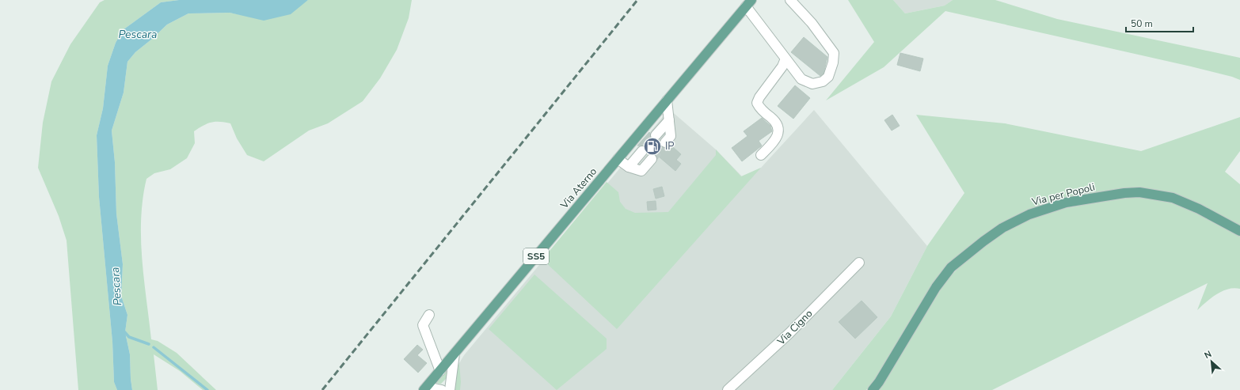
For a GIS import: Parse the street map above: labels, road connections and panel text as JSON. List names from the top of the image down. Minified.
{"streets":{"main road":["Via Aterno","Via per Popoli","SS5"],"lane":["Via Cigno"]},"water":["Pescara"],"places":{"fuel station":["IP"]},"scale_bar":"50 m","north":"top left"}
